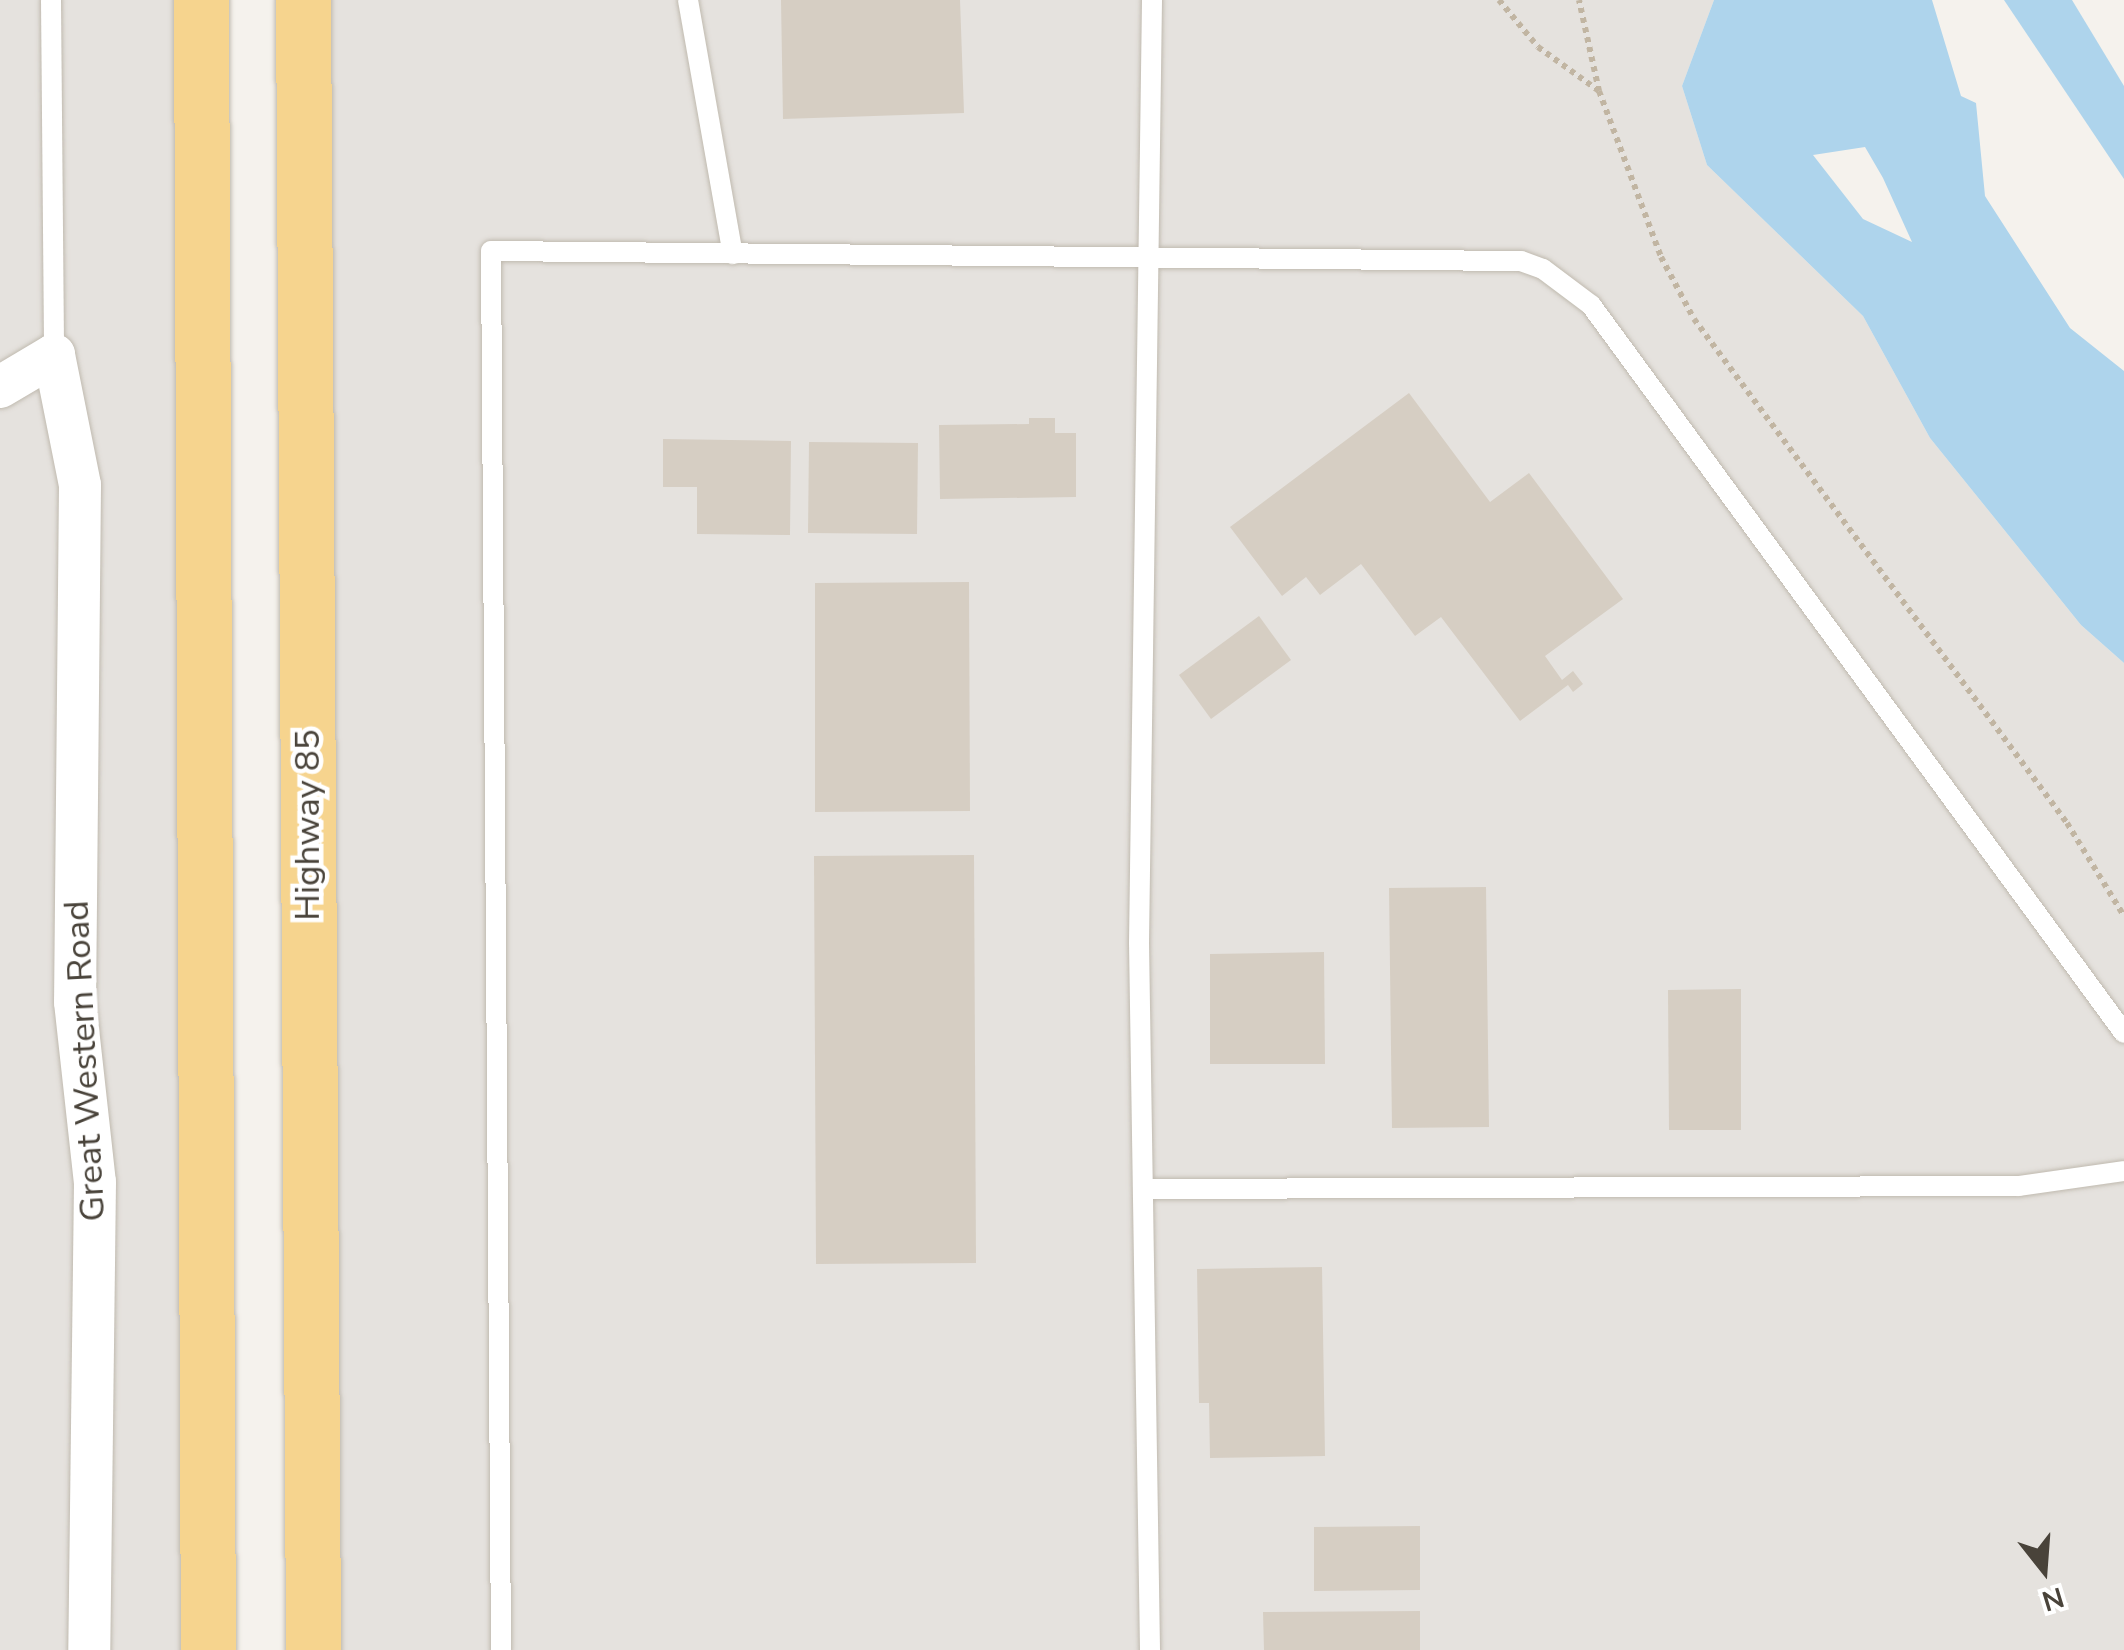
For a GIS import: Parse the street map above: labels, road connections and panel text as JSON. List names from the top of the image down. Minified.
{"streets":{"highway":["Highway 85"],"street":["Great Western Road"]},"north":"bottom"}
